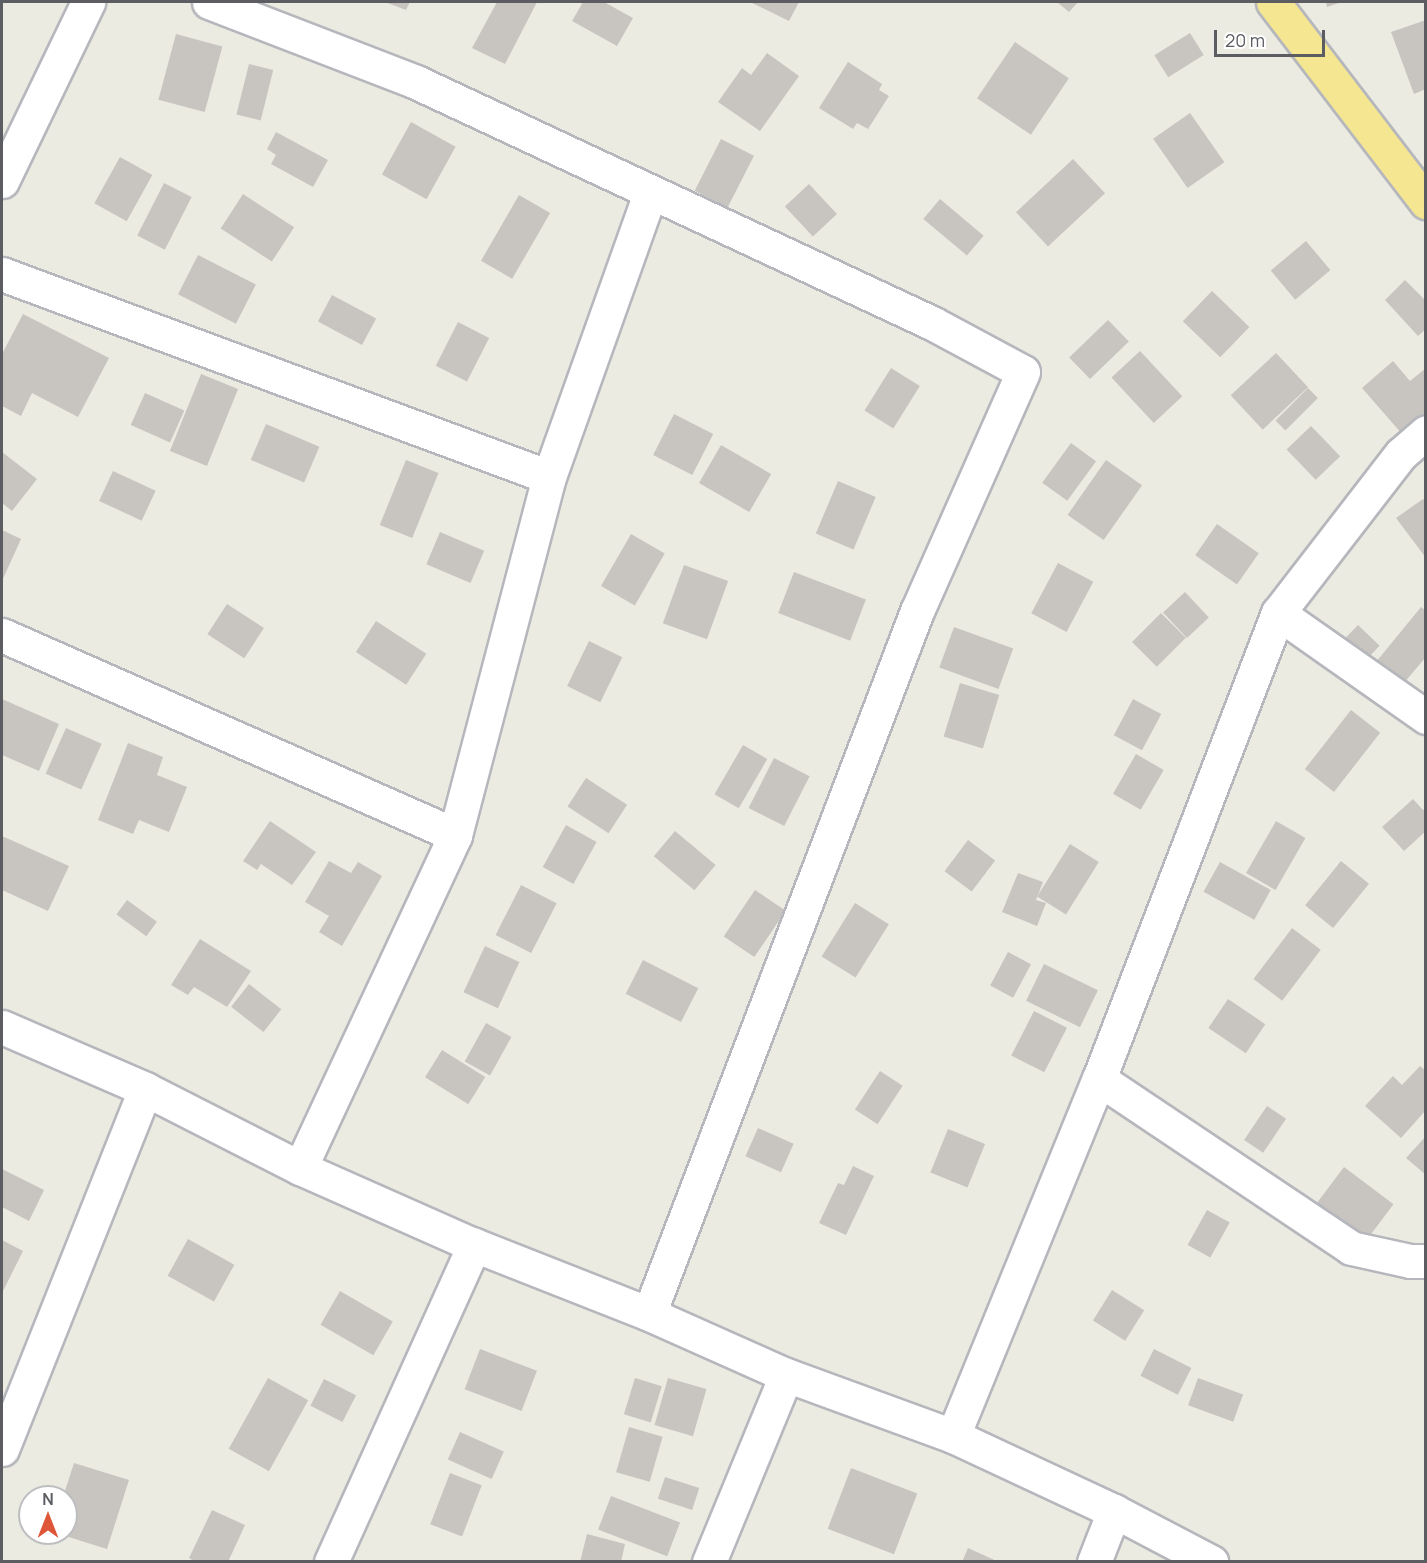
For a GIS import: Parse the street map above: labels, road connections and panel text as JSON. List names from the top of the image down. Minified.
{"scale_bar":"20 m","north":"top"}
